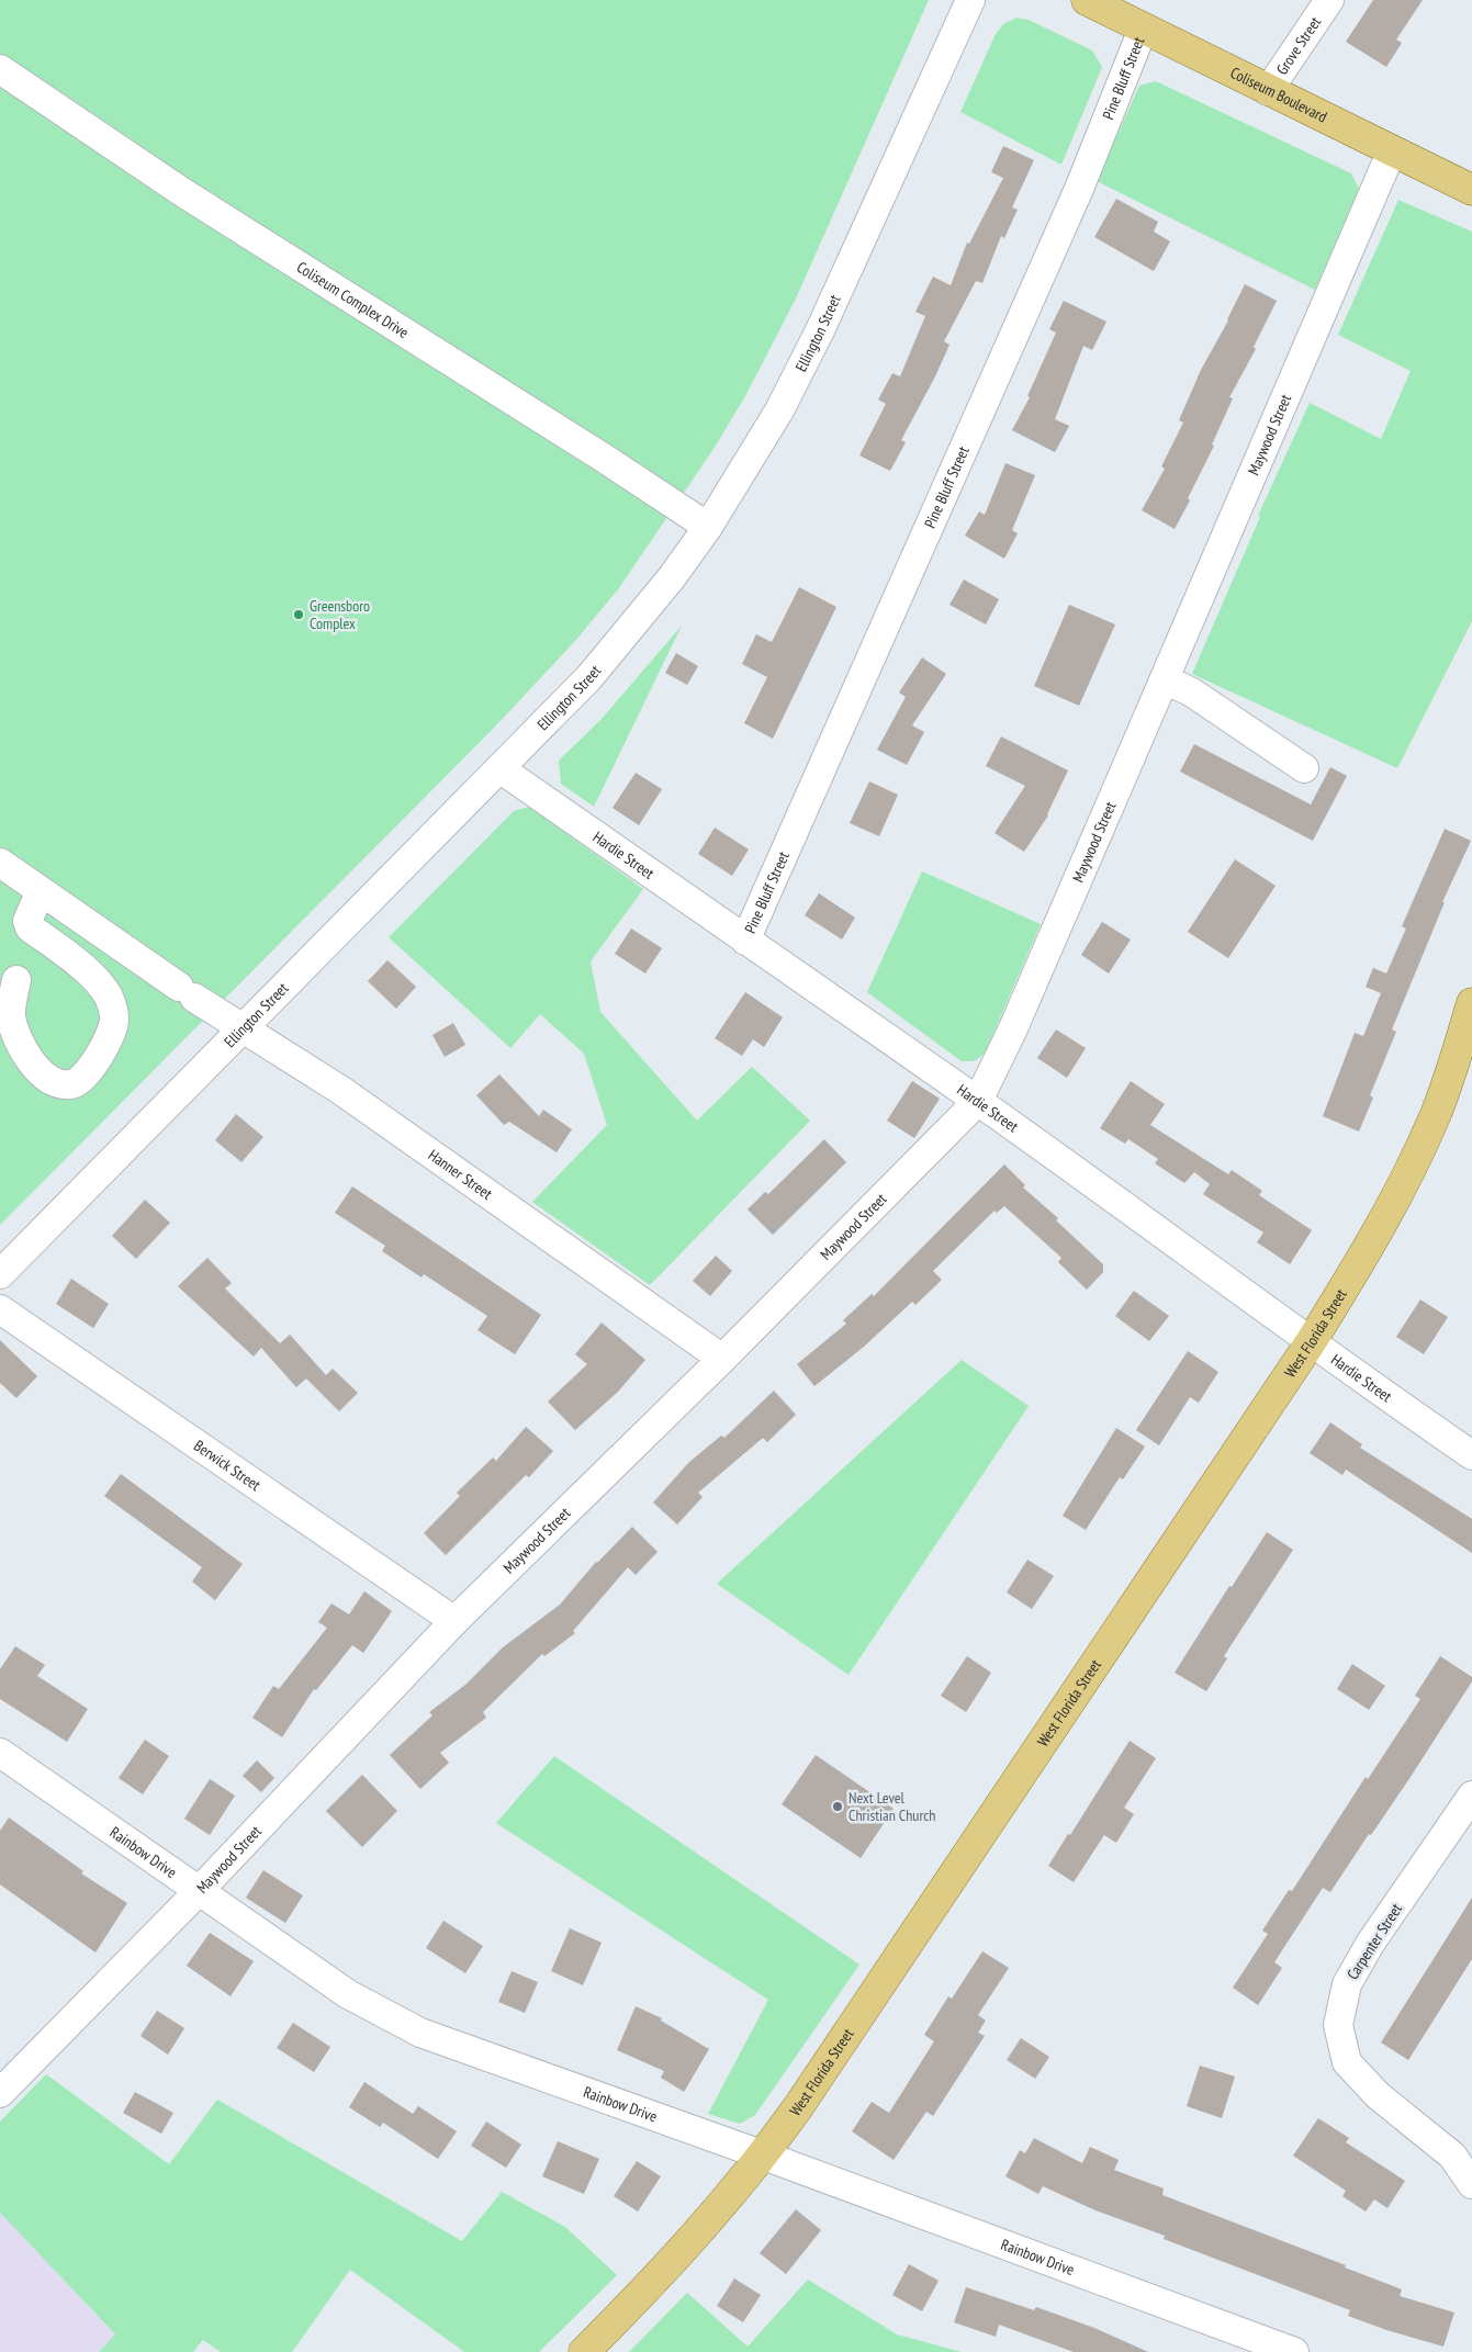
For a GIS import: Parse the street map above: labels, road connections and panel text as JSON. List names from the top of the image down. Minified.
{"streets":{"main road":["Coliseum Boulevard","West Florida Street"],"street":["Grove Street","Pine Bluff Street","Coliseum Complex Drive","Ellington Street","Maywood Street","Hardie Street","Hanner Street","Berwick Street","Rainbow Drive","Carpenter Street"]},"crossings":[["Grove Street","Coliseum Boulevard"],["Pine Bluff Street","Coliseum Boulevard"],["Pine Bluff Street","Hardie Street"],["Coliseum Boulevard","Maywood Street"],["Coliseum Complex Drive","Ellington Street"],["Ellington Street","Hardie Street"],["Ellington Street","Hanner Street"],["Maywood Street","Hardie Street"],["Maywood Street","Hanner Street"],["Maywood Street","Berwick Street"],["Maywood Street","Rainbow Drive"],["Hardie Street","West Florida Street"],["West Florida Street","Rainbow Drive"]],"places":["Greensboro Complex","Next Level Christian Church"]}
